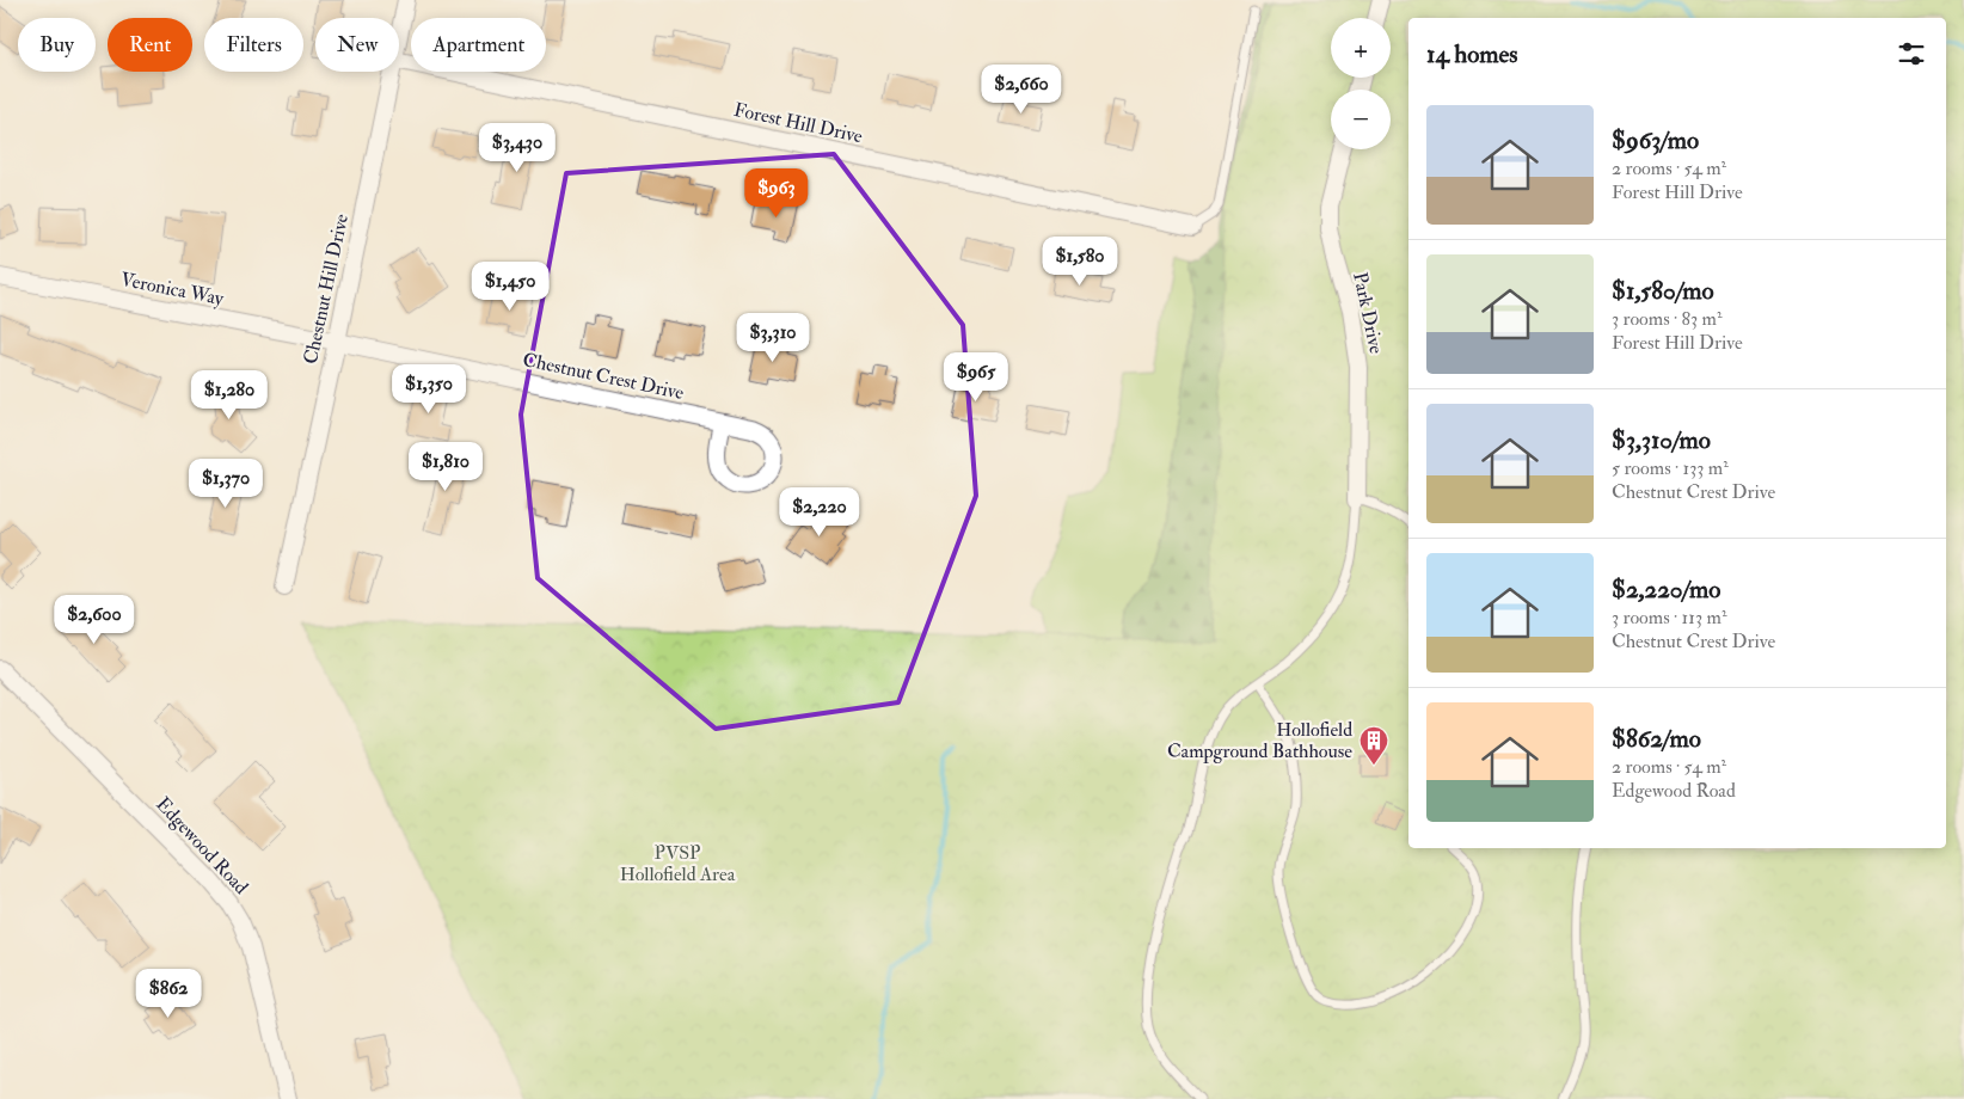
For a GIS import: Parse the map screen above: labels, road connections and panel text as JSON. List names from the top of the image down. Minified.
{"streets":{"street":["Forest Hill Drive","Veronica Way","Chestnut Hill Drive","Park Drive","Chestnut Crest Drive","Edgewood Road"]},"crossings":[["Veronica Way","Chestnut Hill Drive"],["Veronica Way","Chestnut Crest Drive"],["Chestnut Hill Drive","Chestnut Crest Drive"]],"parks":["PVSP Hollofield Area"],"places":{"building":["Hollofield Campground Bathhouse"]},"page":{"map_buttons":["+","−"],"chip":["Buy","Rent","Filters","New","Apartment"],"heading":"14 homes","price":["$2,660","$3,430","$963","$1,580","$1,450","$3,310","$965","$1,350","$1,280","$1,810","$1,370","$2,220","$2,600","$862"],"list":[{"name":"$963/mo","note":"2 rooms · 54 m² · Forest Hill Drive"},{"name":"$1,580/mo","note":"3 rooms · 83 m² · Forest Hill Drive"},{"name":"$3,310/mo","note":"5 rooms · 133 m² · Chestnut Crest Drive"},{"name":"$2,220/mo","note":"3 rooms · 113 m² · Chestnut Crest Drive"},{"name":"$862/mo","note":"2 rooms · 54 m² · Edgewood Road"}]}}
